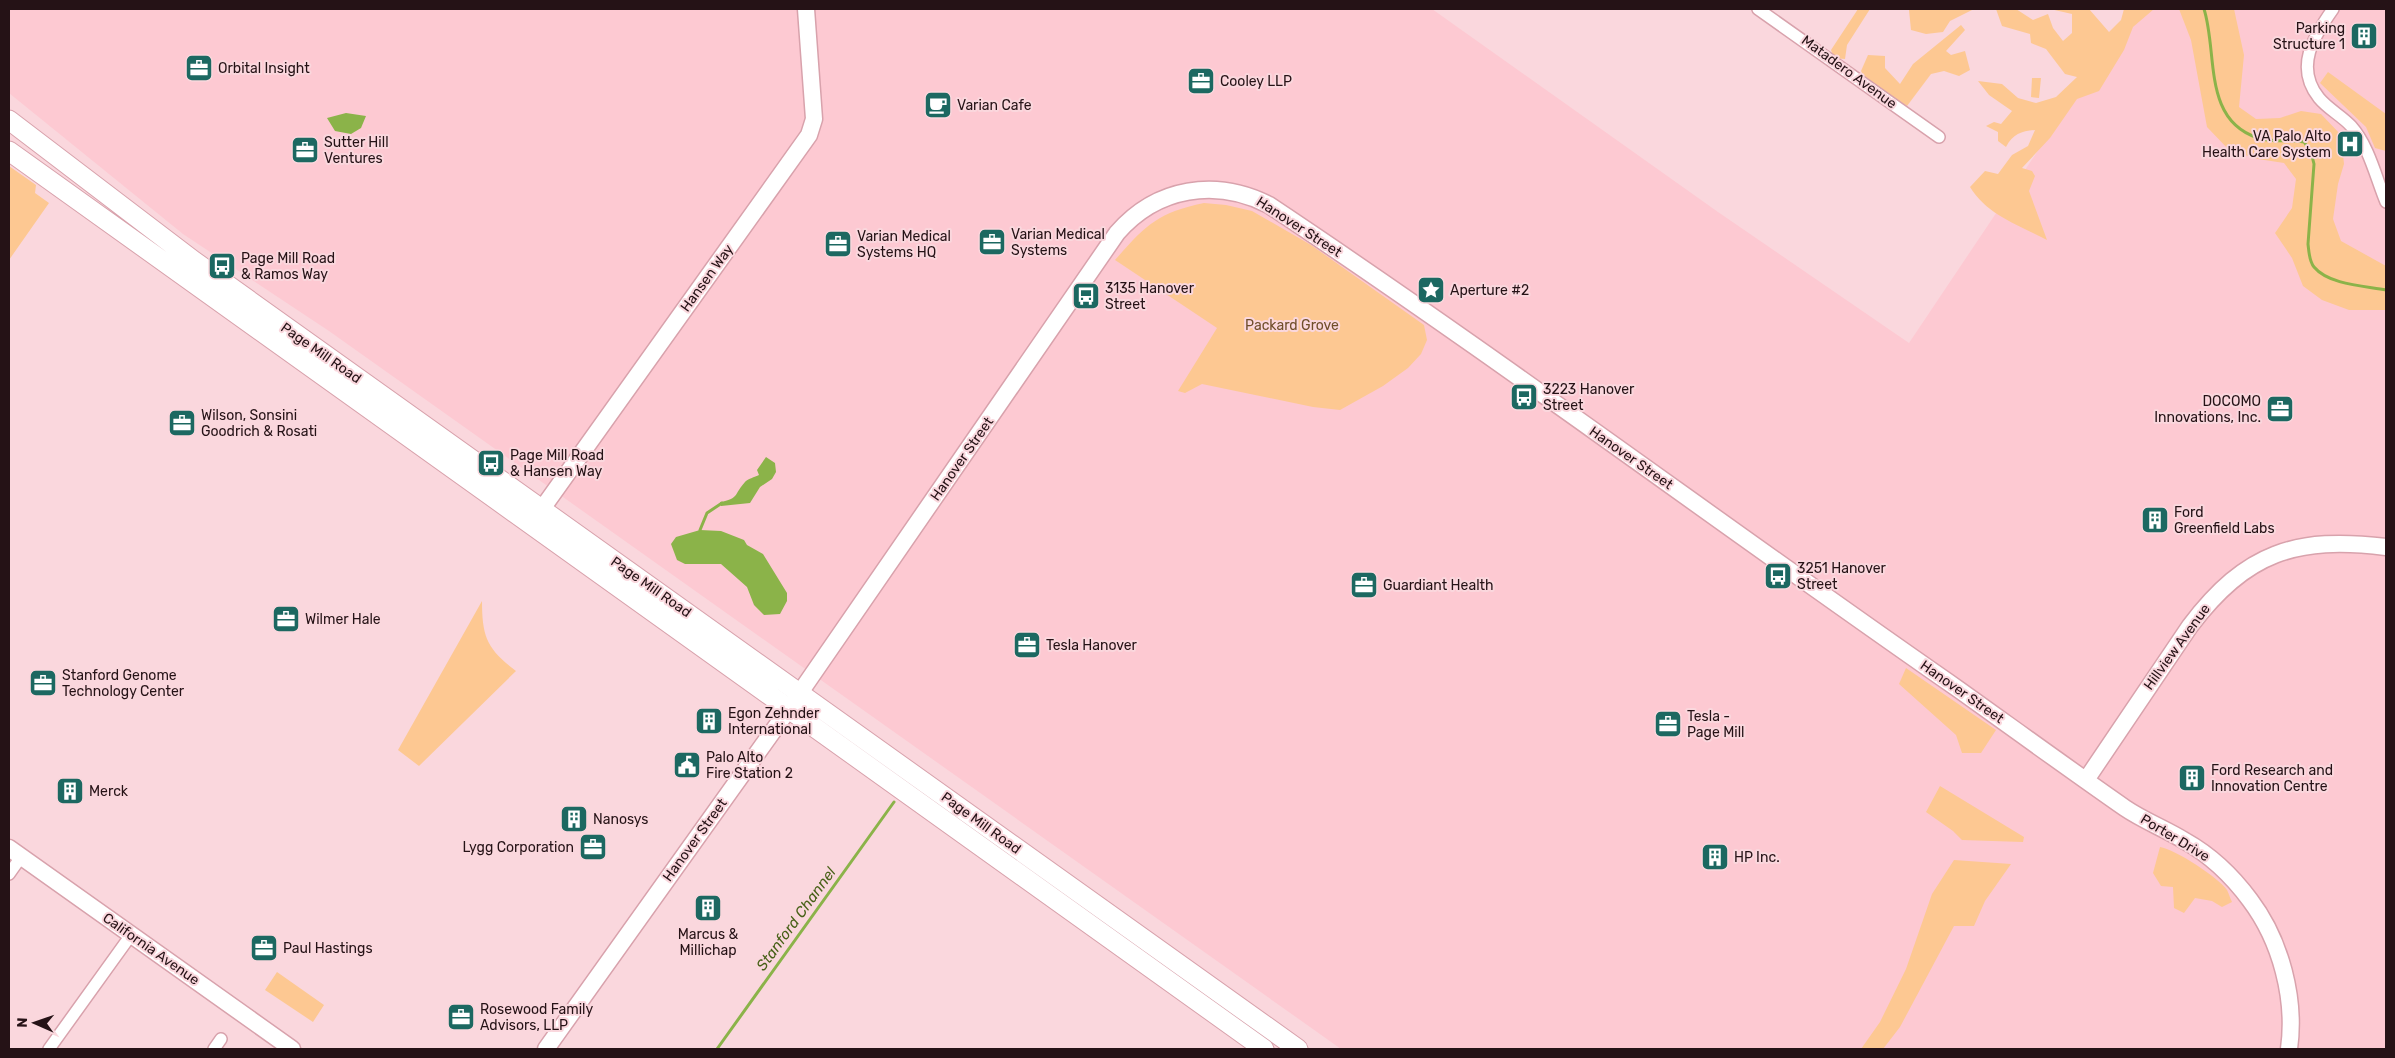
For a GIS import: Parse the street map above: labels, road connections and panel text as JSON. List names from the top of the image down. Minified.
{"streets":{"main road":["Page Mill Road"],"street":["Matadero Avenue","Hanover Street","Hansen Way","Hillview Avenue","Porter Drive","California Avenue"]},"crossings":[["Hanover Street","Page Mill Road"],["Hanover Street","Hillview Avenue"],["Hanover Street","Porter Drive"],["Hansen Way","Page Mill Road"],["Hillview Avenue","Porter Drive"]],"water":["Stanford Channel"],"parks":["Packard Grove"],"places":{"building":["Parking Structure 1","Ford Greenfield Labs","Egon Zehnder International","Ford Research and Innovation Centre","Merck","Nanosys","HP Inc.","Marcus & Millichap"],"office":["Orbital Insight","Cooley LLP","Sutter Hill Ventures","Varian Medical Systems","Varian Medical Systems HQ","DOCOMO Innovations, Inc.","Wilson, Sonsini Goodrich & Rosati","Guardiant Health","Wilmer Hale","Tesla Hanover","Stanford Genome Technology Center","Tesla - Page Mill","Lygg Corporation","Paul Hastings","Rosewood Family Advisors, LLP"],"cafe":["Varian Cafe"],"hospital":["VA Palo Alto Health Care System"],"bus stop":["Page Mill Road & Ramos Way","3135 Hanover Street","3223 Hanover Street","Page Mill Road & Hansen Way","3251 Hanover Street"],"place":["Aperture #2"],"public building":["Palo Alto Fire Station 2"]},"north":"left"}
